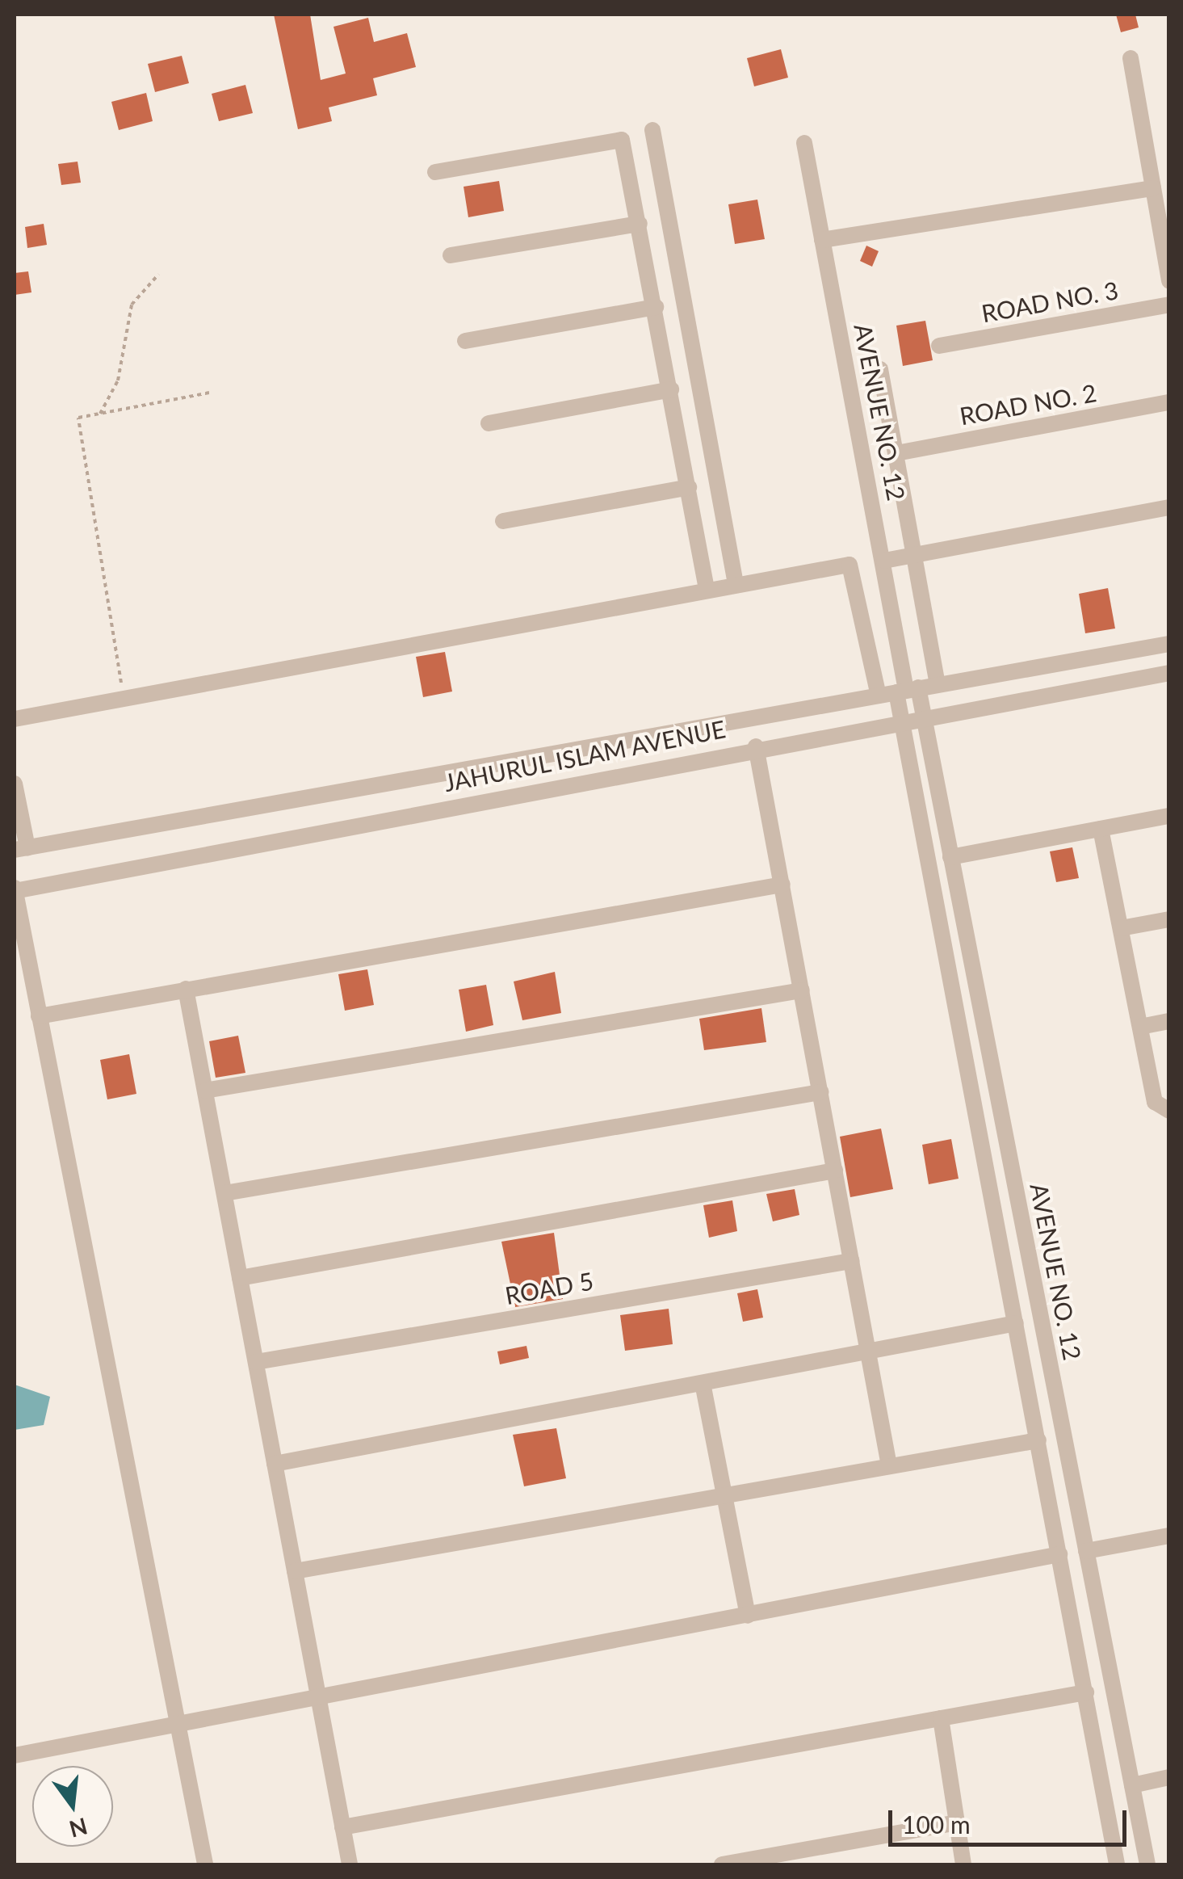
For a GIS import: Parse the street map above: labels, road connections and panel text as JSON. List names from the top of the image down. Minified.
{"streets":{"street":["ROAD NO. 3","ROAD NO. 2","AVENUE NO. 12","JAHURUL ISLAM AVENUE","ROAD 5"]},"crossings":[["ROAD NO. 2","AVENUE NO. 12"],["AVENUE NO. 12","JAHURUL ISLAM AVENUE"]],"scale_bar":"100 m","north":"bottom"}
